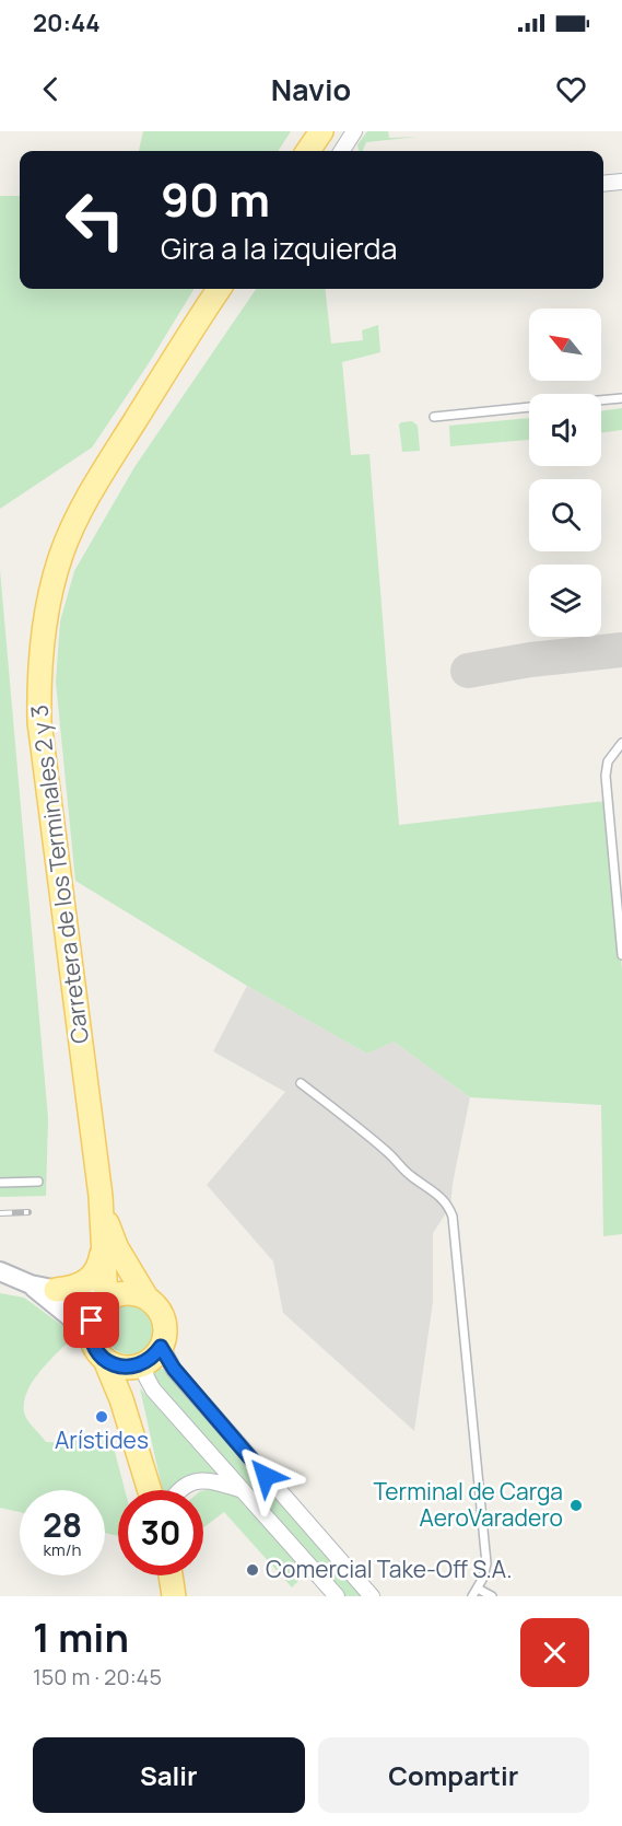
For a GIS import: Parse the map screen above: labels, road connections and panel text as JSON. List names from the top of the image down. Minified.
{"streets":{"main road":["Carretera de los Terminales 2 y 3"]},"places":["Arístides","Terminal de Carga AeroVaradero","Comercial Take-Off S.A."],"north":"top left","page":{"status":"20:44","header":"Navio","turn":["90 m","Gira a la izquierda"],"speed":"28 km/h","limit":"30","heading":["1 min","150 m · 20:45"],"buttons":["Salir","Compartir"]}}
